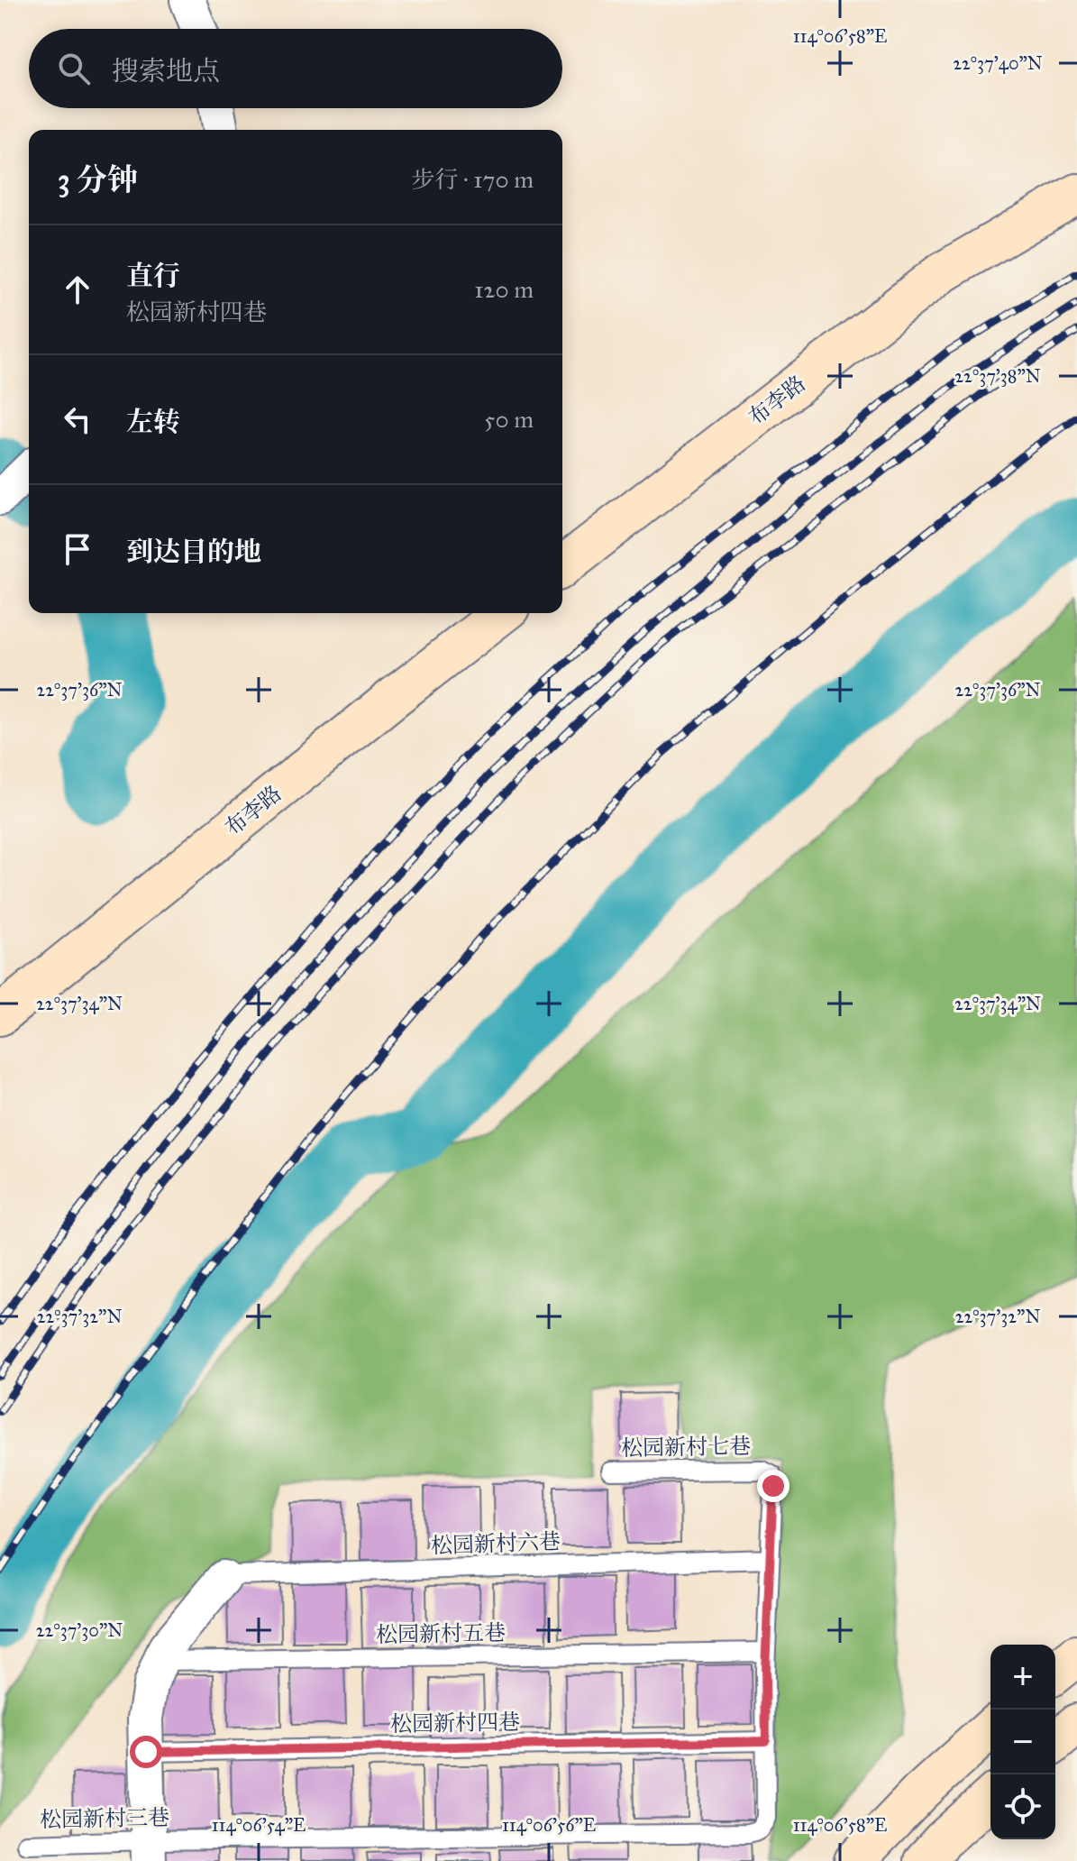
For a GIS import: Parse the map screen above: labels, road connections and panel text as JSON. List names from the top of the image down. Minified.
{"streets":{"main road":["布李路"],"lane":["松园新村七巷","松园新村六巷","松园新村五巷","松园新村四巷","松园新村三巷"]},"crossings":[["松园新村七巷","松园新村六巷"],["松园新村四巷","松园新村三巷"]],"page":{"search":"搜索地点","heading":["3 分钟","步行 · 170 m"],"list":[["直行","松园新村四巷","120 m"],["左转","50 m"],"到达目的地"],"map_buttons":["+","−"]},"coordinates":["114°06'58\"E","22°37'40\"N","22°37'38\"N","22°37'36\"N","22°37'34\"N","22°37'32\"N","22°37'30\"N","114°06'54\"E","114°06'56\"E"]}
